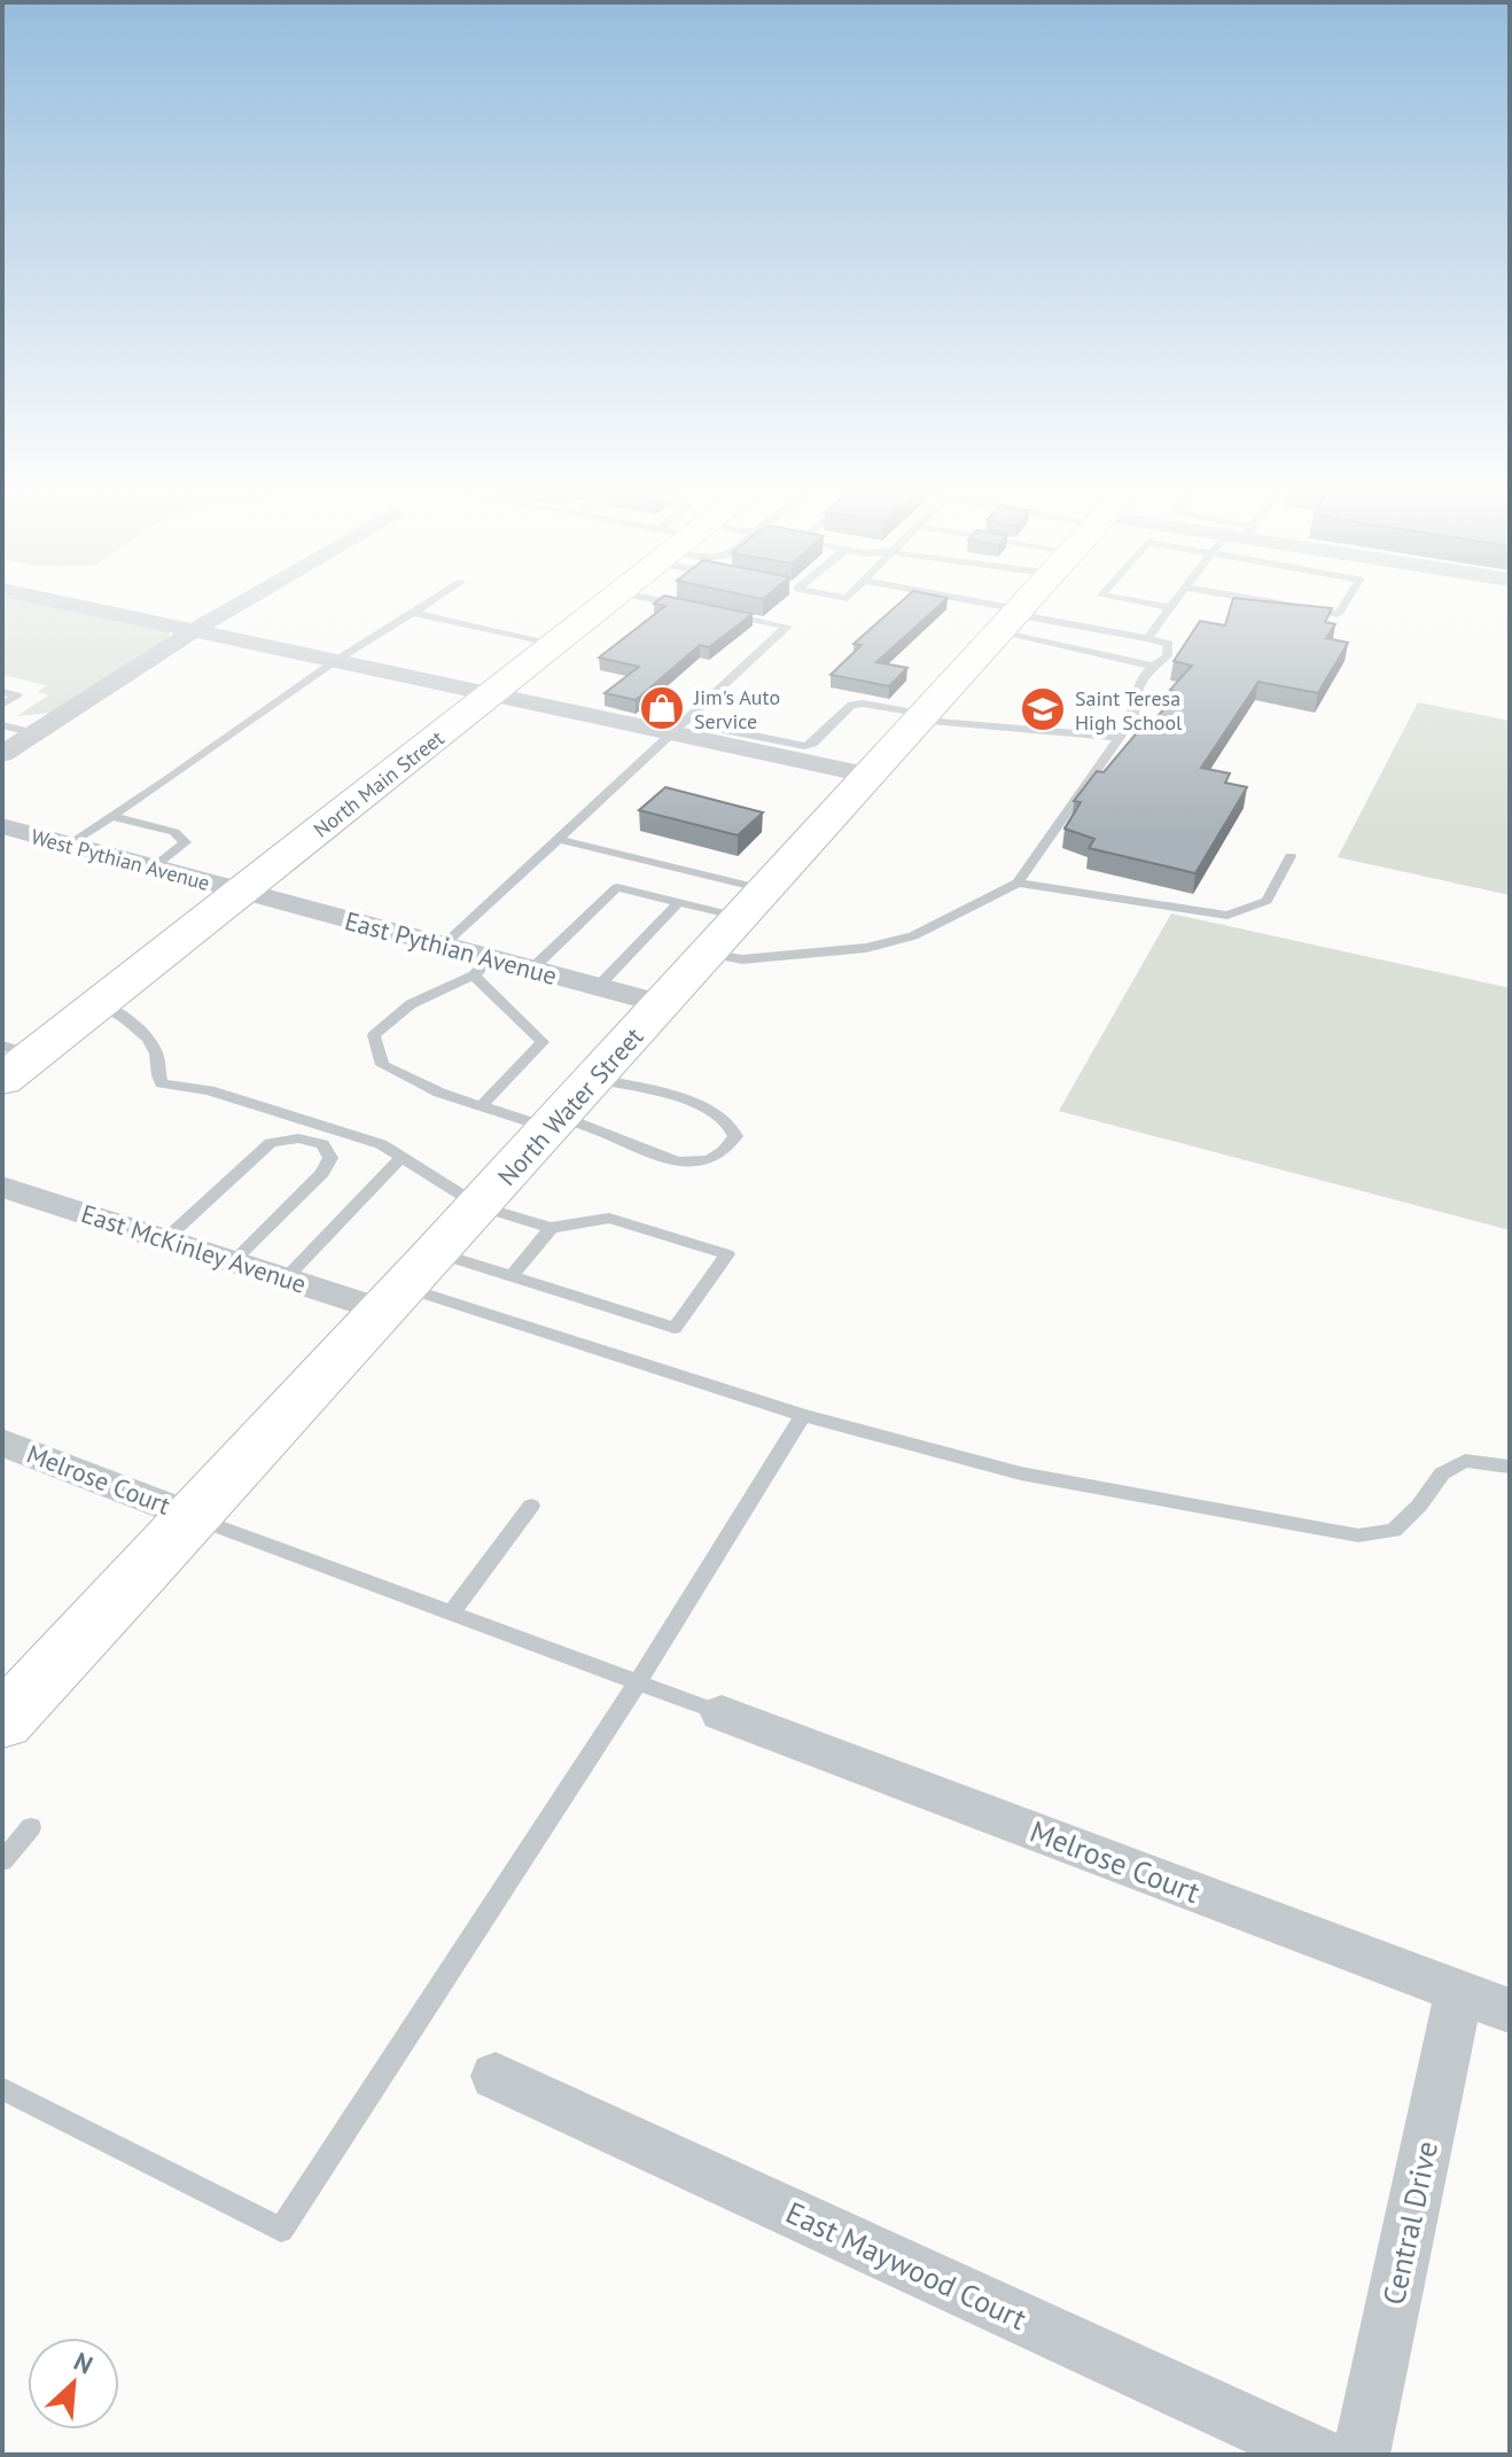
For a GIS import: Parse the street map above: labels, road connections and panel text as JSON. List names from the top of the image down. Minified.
{"streets":{"main road":["North Main Street","North Water Street"],"street":["West Pythian Avenue","East Pythian Avenue","East McKinley Avenue","Melrose Court","Central Drive","East Maywood Court"]},"crossings":[["North Main Street","West Pythian Avenue"],["North Main Street","East Pythian Avenue"],["West Pythian Avenue","East Pythian Avenue"],["East Pythian Avenue","North Water Street"],["North Water Street","East McKinley Avenue"],["North Water Street","Melrose Court"],["Melrose Court","Central Drive"]],"places":{"shop":["Jim's Auto Service"],"school or university":["Saint Teresa High School"]},"north":"top right"}
